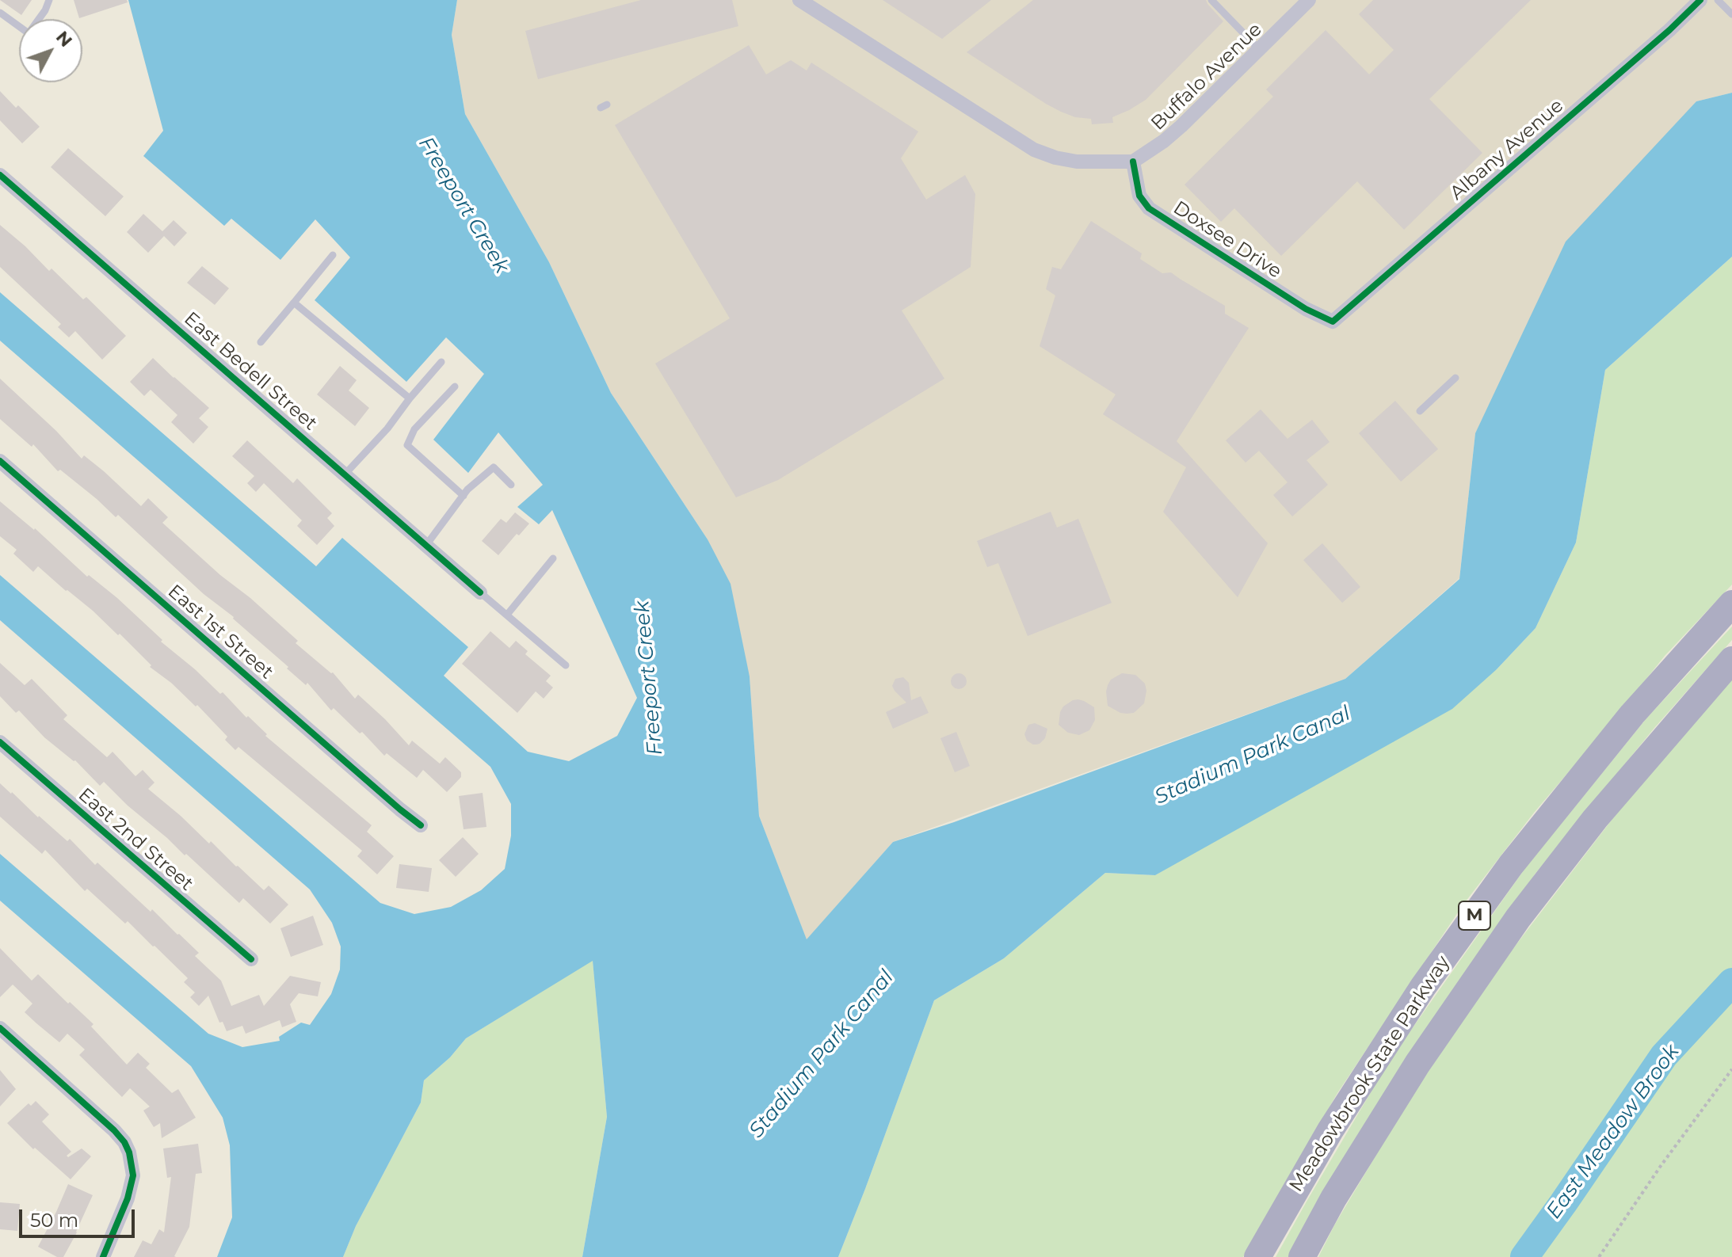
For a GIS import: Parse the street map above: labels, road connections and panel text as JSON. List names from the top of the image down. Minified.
{"streets":{"highway":["M","Meadowbrook State Parkway"],"street":["Buffalo Avenue","Albany Avenue","Doxsee Drive","East Bedell Street","East 1st Street","East 2nd Street"]},"crossings":[["Buffalo Avenue","Doxsee Drive"],["Albany Avenue","Doxsee Drive"]],"water":["Freeport Creek","Stadium Park Canal","East Meadow Brook"],"scale_bar":"50 m","north":"top right"}
